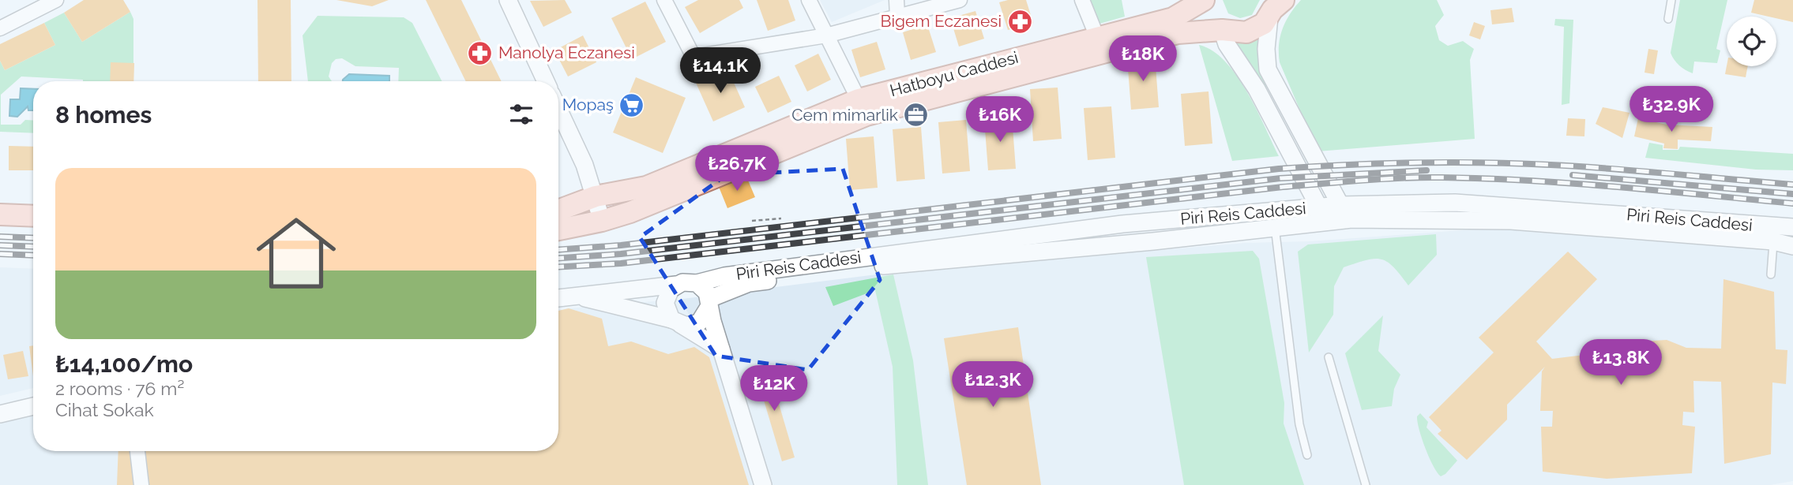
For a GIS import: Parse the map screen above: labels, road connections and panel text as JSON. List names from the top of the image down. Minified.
{"streets":{"main road":["Hatboyu Caddesi"],"street":["Piri Reis Caddesi"]},"places":{"pharmacy":["Bigem Eczanesi","Manolya Eczanesi"],"supermarket":["Mopaş"],"office":["Cem mimarlik"]},"page":{"price":["₺18K","₺14.1K","₺32.9K","₺16K","₺26.7K","₺13.8K","₺12.3K","₺12K"],"heading":"8 homes","list":[{"name":"₺14,100/mo","note":"2 rooms · 76 m² · Cihat Sokak"}]}}
